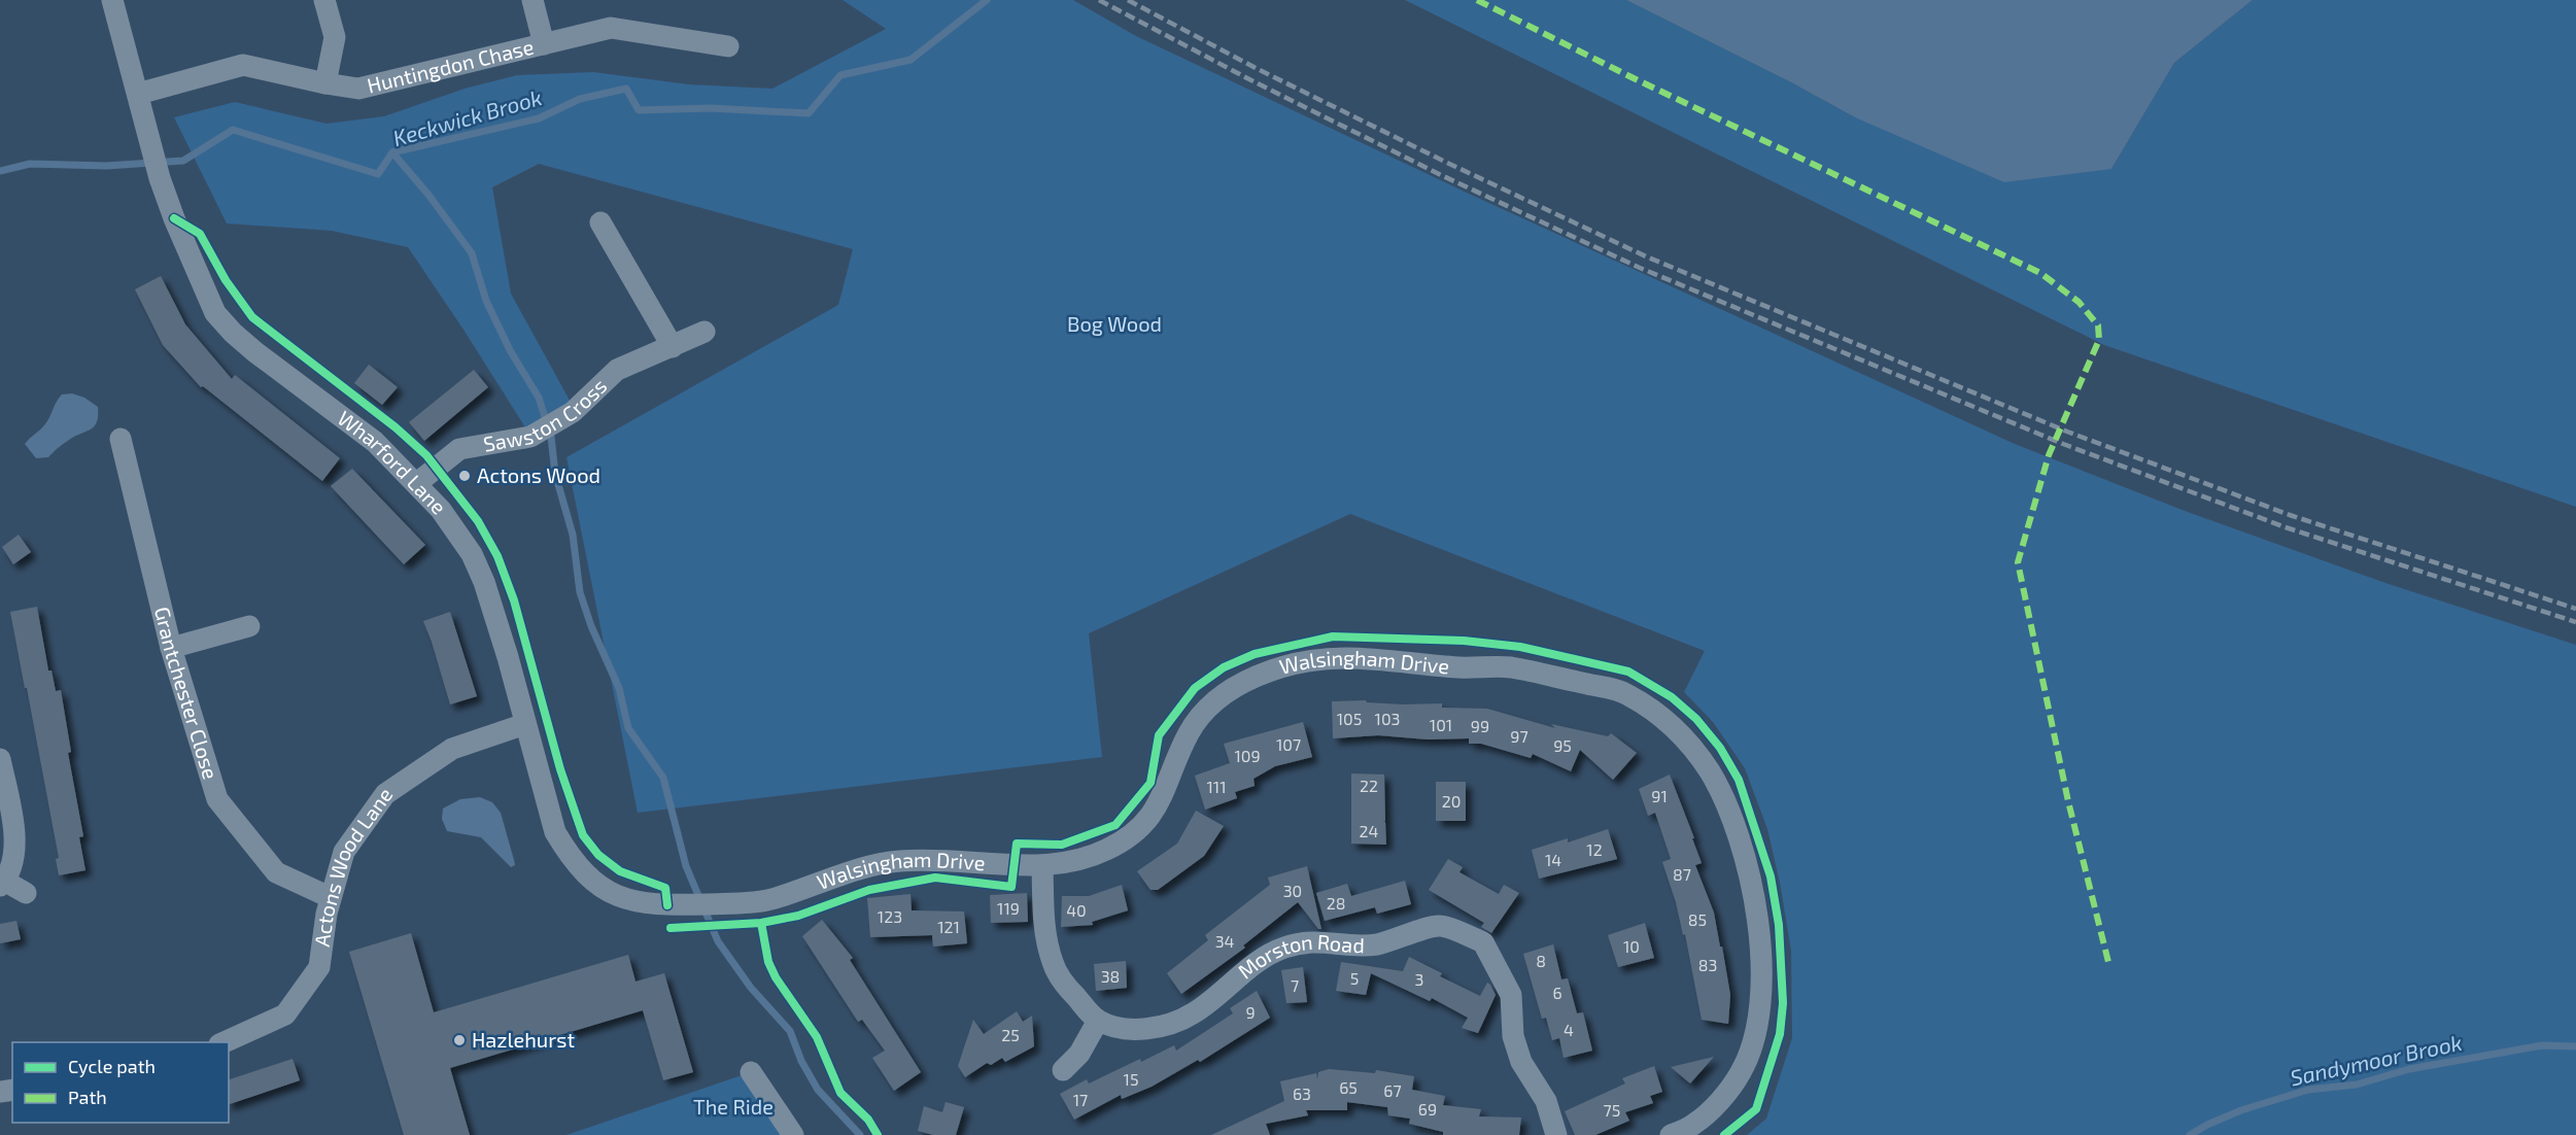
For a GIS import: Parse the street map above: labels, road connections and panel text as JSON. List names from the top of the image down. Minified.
{"streets":{"street":["Huntingdon Chase","Sawston Cross","Wharford Lane","Walsingham Drive","Grantchester Close","Actons Wood Lane","Morston Road"]},"crossings":[["Huntingdon Chase","Wharford Lane"],["Sawston Cross","Wharford Lane"],["Wharford Lane","Walsingham Drive"],["Wharford Lane","Actons Wood Lane"],["Grantchester Close","Actons Wood Lane"]],"water":["Keckwick Brook","Sandymoor Brook"],"parks":["Bog Wood","The Ride"],"places":["Actons Wood","Hazlehurst"],"house_numbers":["105","103","101","99","97","107","95","109","22","111","91","20","24","12","14","87","30","28","119","40","123","85","121","34","10","8","83","38","5","3","7","6","9","4","25","15","65","67","63","17","69","75"],"legend":["Cycle path","Path"]}
